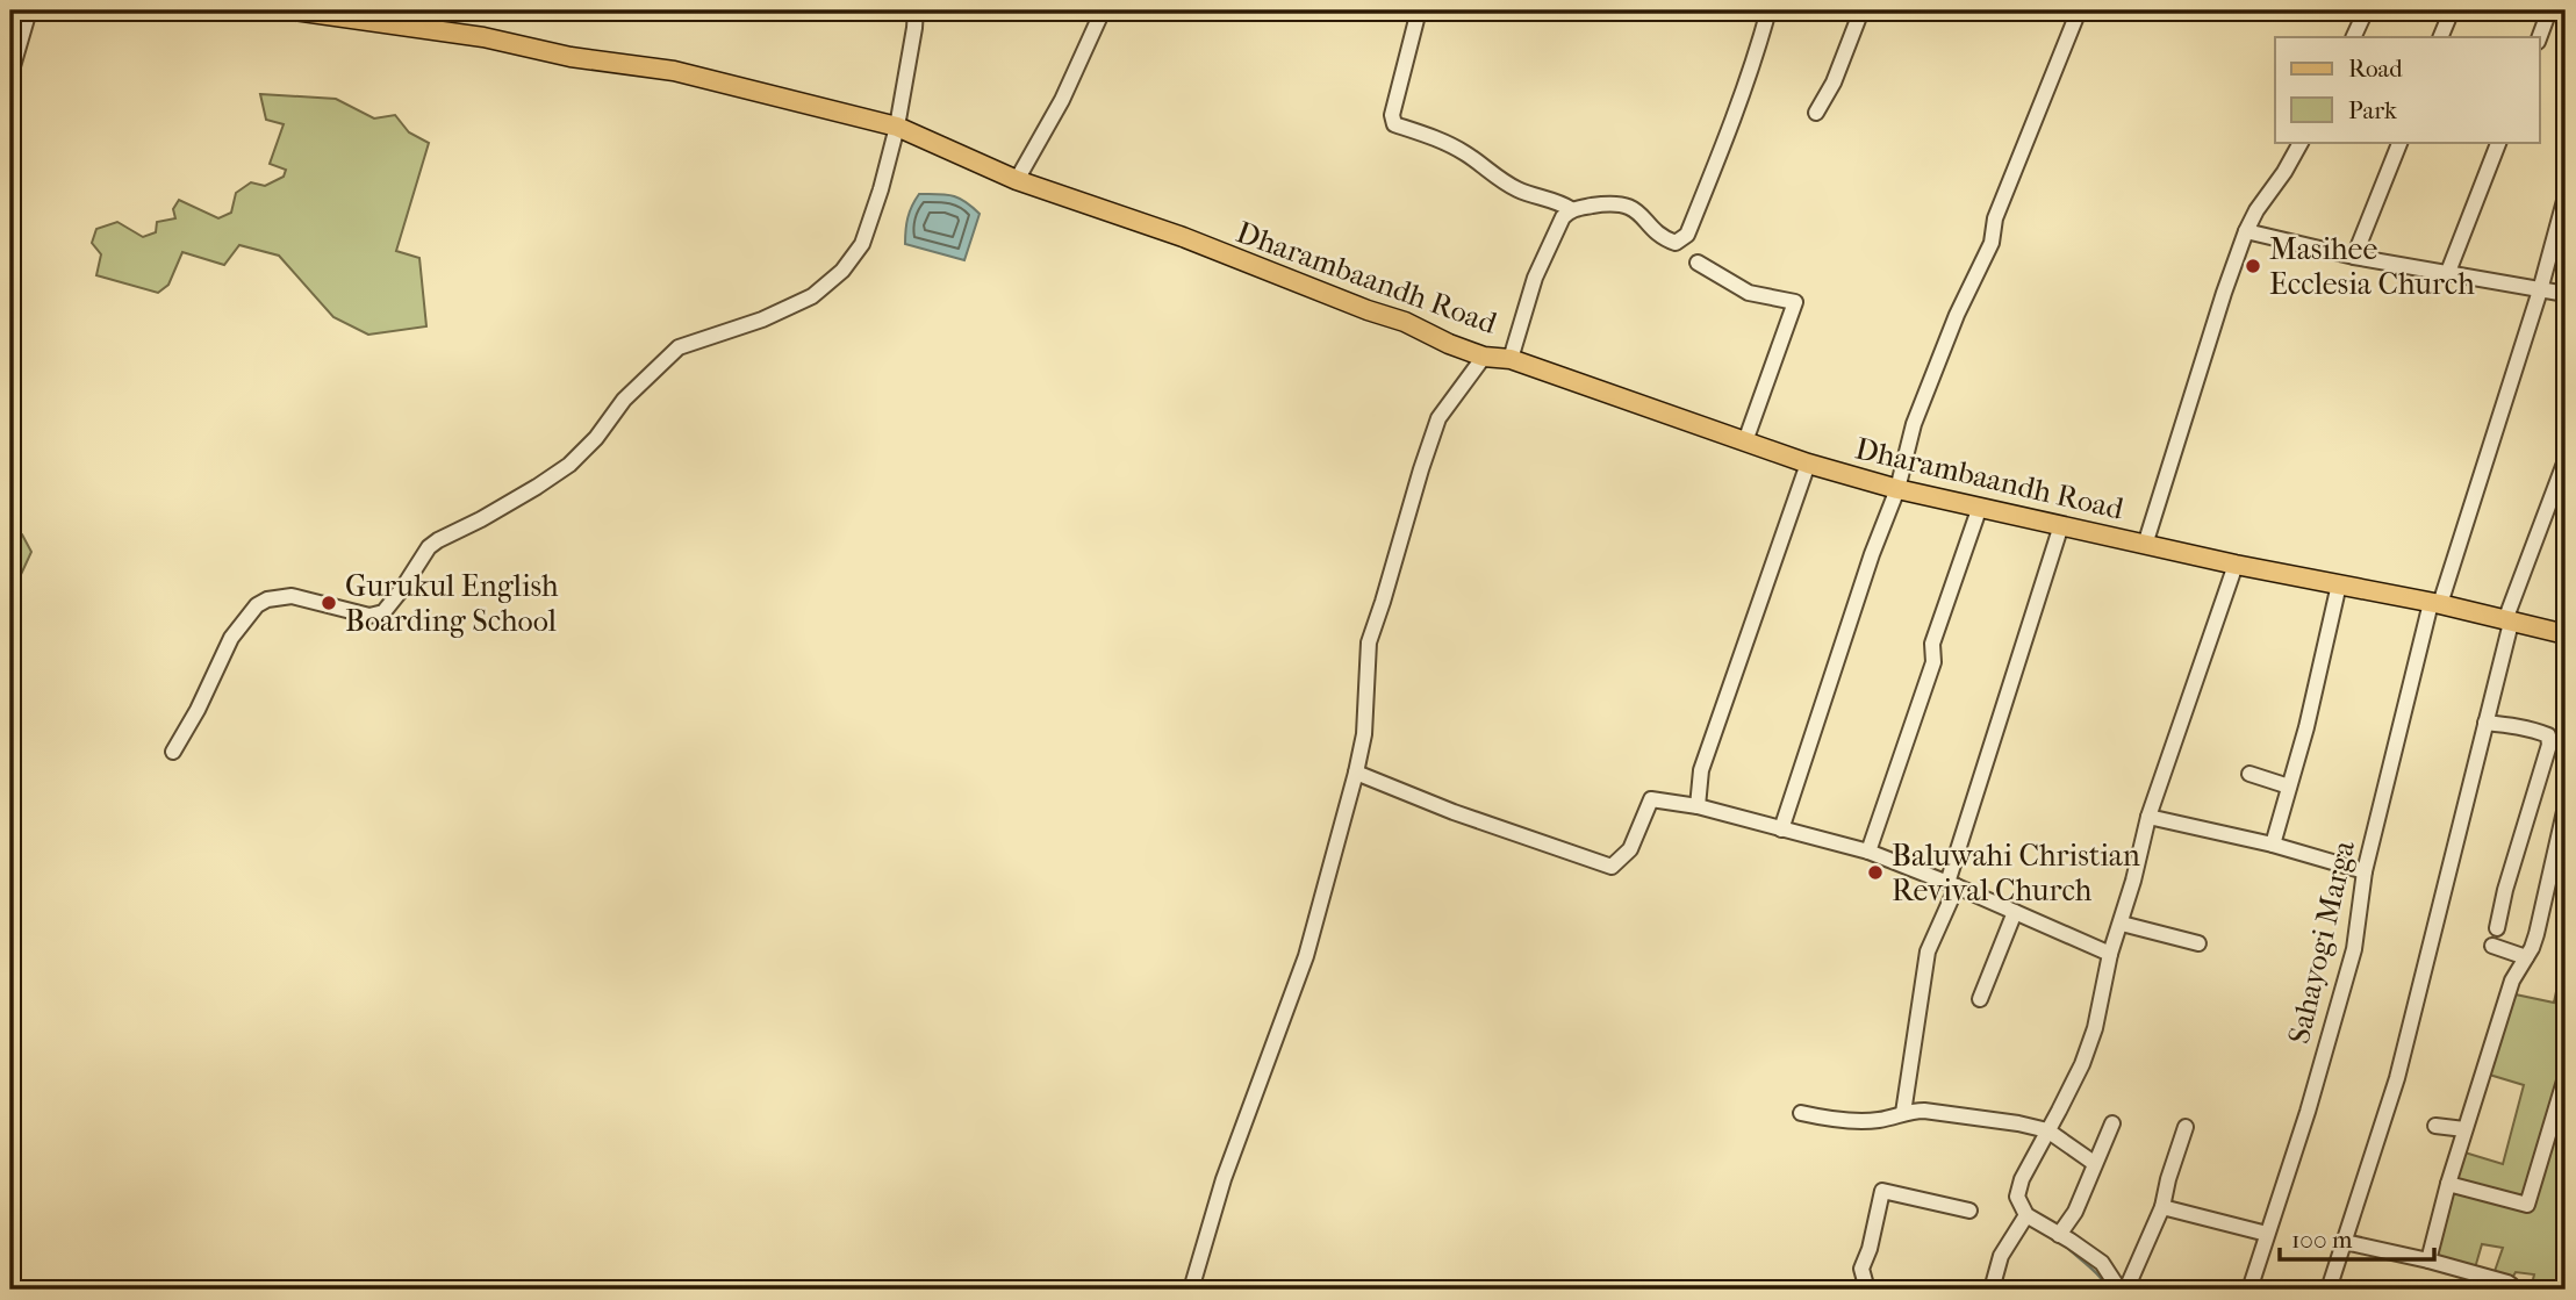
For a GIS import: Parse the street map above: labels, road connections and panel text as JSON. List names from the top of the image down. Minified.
{"streets":{"main road":["Dharambaandh Road"],"street":["Sahayogi Marga"]},"crossings":[["Dharambaandh Road","Sahayogi Marga"]],"places":["Masihee Ecclesia Church","Gurukul English Boarding School","Baluwahi Christian Revival Church"],"legend":["Road","Park"],"scale_bar":"100 m"}
